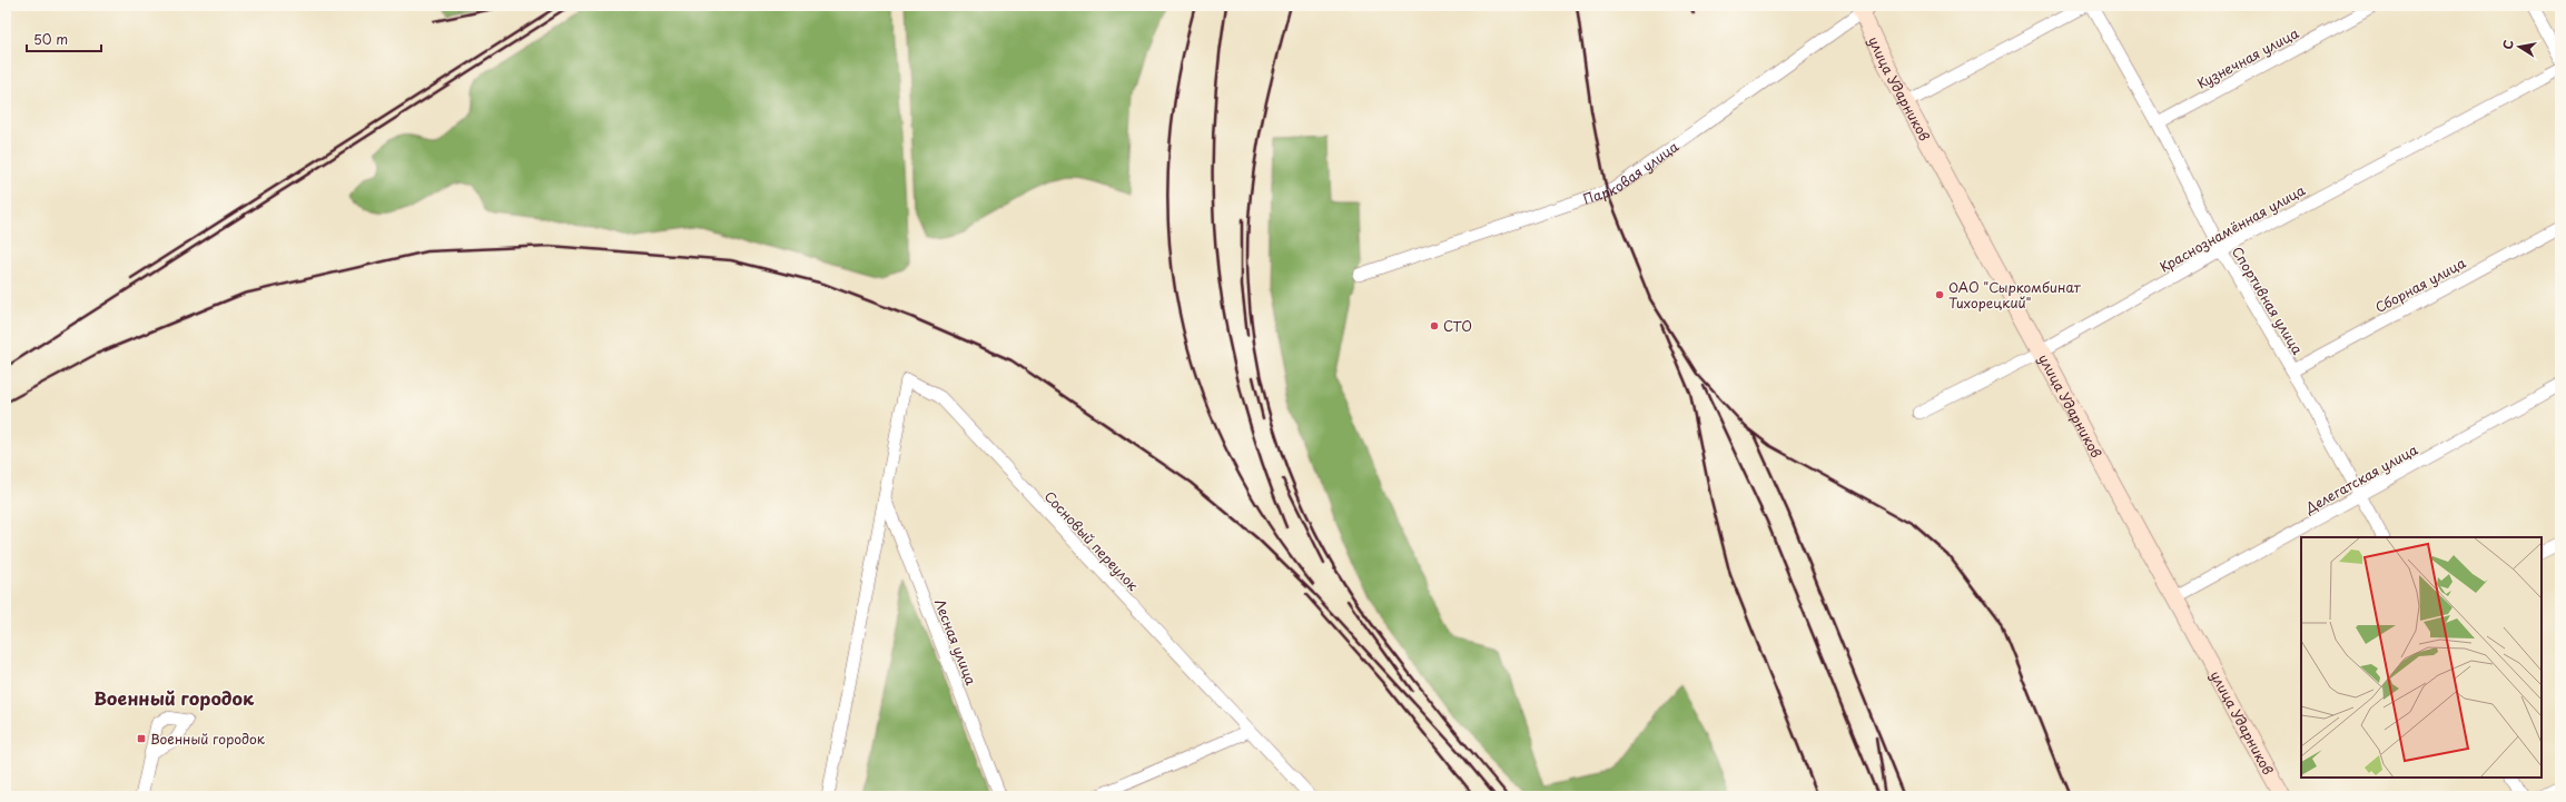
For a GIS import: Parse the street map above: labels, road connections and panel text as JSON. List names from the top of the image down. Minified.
{"streets":{"main road":["улица Ударников"],"street":["Кузнечная улица","Парковая улица","Краснознамённая улица","Сборная улица","Спортивная улица","Делегатская улица","Сосновый переулок","Лесная улица"]},"crossings":[["Кузнечная улица","Спортивная улица"],["улица Ударников","Парковая улица"],["улица Ударников","Краснознамённая улица"],["улица Ударников","Делегатская улица"],["Краснознамённая улица","Спортивная улица"],["Сборная улица","Спортивная улица"],["Спортивная улица","Делегатская улица"],["Сосновый переулок","Лесная улица"]],"districts":["Военный городок"],"places":{"other":["ОАО \"Сыркомбинат Тихорецкий\"","СТО"],"transit":["Военный городок"]},"scale_bar":"50 m","north":"left"}
